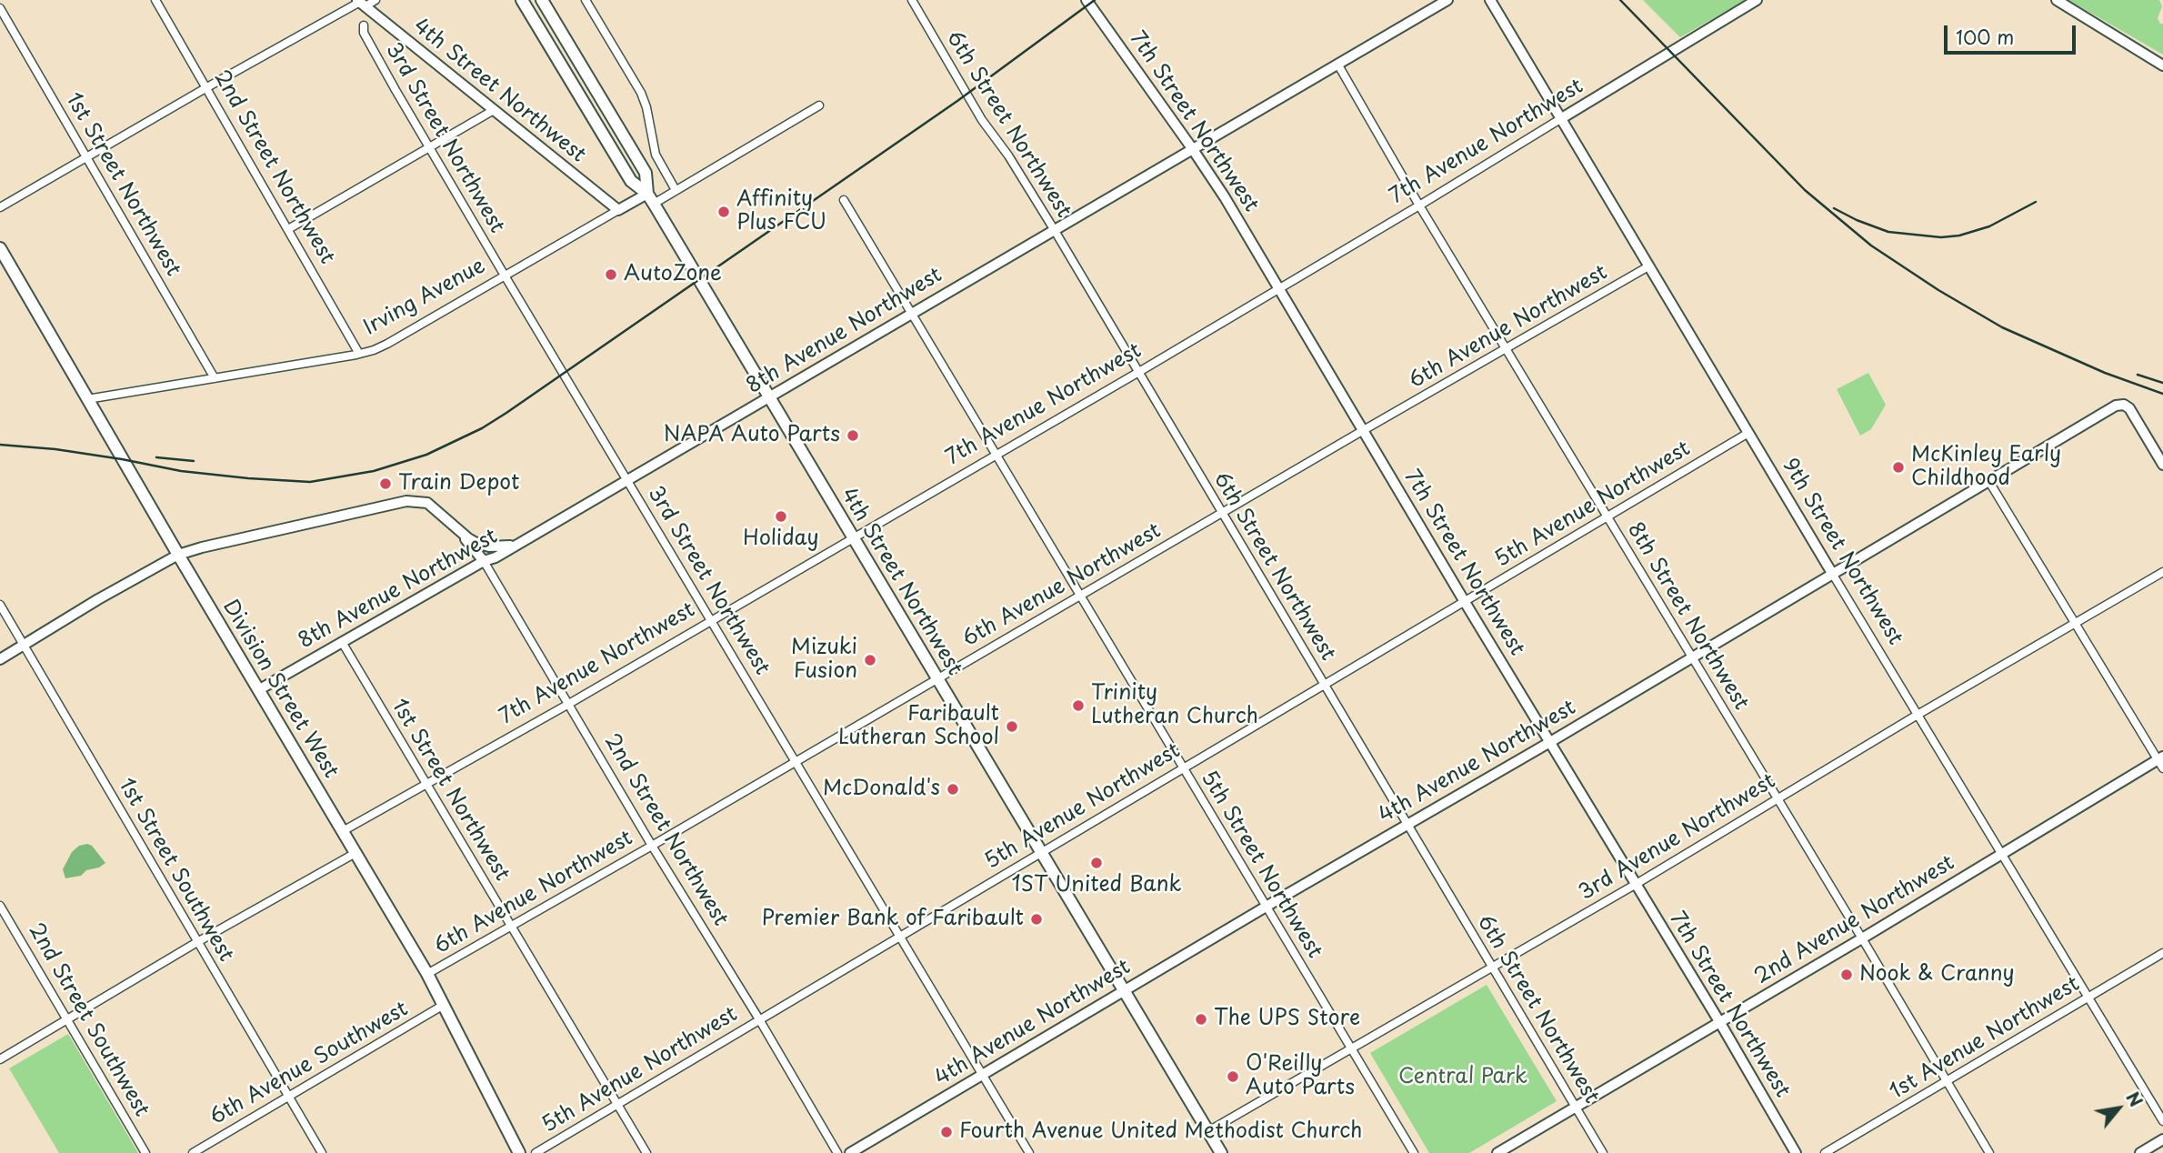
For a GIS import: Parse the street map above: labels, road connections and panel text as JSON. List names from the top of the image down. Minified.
{"streets":{"main road":["4th Street Northwest","Division Street West"],"street":["7th Street Northwest","6th Street Northwest","3rd Street Northwest","7th Avenue Northwest","2nd Street Northwest","1st Street Northwest","Irving Avenue","6th Avenue Northwest","8th Avenue Northwest","5th Avenue Northwest","9th Street Northwest","8th Street Northwest","4th Avenue Northwest","3rd Avenue Northwest","5th Street Northwest","1st Street Southwest","2nd Avenue Northwest","2nd Street Southwest","1st Avenue Northwest","6th Avenue Southwest"]},"crossings":[["4th Street Northwest","7th Avenue Northwest"],["4th Street Northwest","Irving Avenue"],["4th Street Northwest","6th Avenue Northwest"],["4th Street Northwest","8th Avenue Northwest"],["4th Street Northwest","5th Avenue Northwest"],["4th Street Northwest","4th Avenue Northwest"],["4th Street Northwest","3rd Avenue Northwest"],["7th Street Northwest","7th Avenue Northwest"],["7th Street Northwest","6th Avenue Northwest"],["7th Street Northwest","8th Avenue Northwest"],["7th Street Northwest","5th Avenue Northwest"],["7th Street Northwest","4th Avenue Northwest"],["7th Street Northwest","3rd Avenue Northwest"],["7th Street Northwest","2nd Avenue Northwest"],["6th Street Northwest","7th Avenue Northwest"],["6th Street Northwest","6th Avenue Northwest"],["6th Street Northwest","8th Avenue Northwest"],["6th Street Northwest","5th Avenue Northwest"],["6th Street Northwest","4th Avenue Northwest"],["6th Street Northwest","3rd Avenue Northwest"],["6th Street Northwest","2nd Avenue Northwest"],["3rd Street Northwest","7th Avenue Northwest"],["3rd Street Northwest","Irving Avenue"],["3rd Street Northwest","6th Avenue Northwest"],["3rd Street Northwest","8th Avenue Northwest"],["3rd Street Northwest","5th Avenue Northwest"],["3rd Street Northwest","4th Avenue Northwest"],["7th Avenue Northwest","2nd Street Northwest"],["7th Avenue Northwest","1st Street Northwest"],["7th Avenue Northwest","9th Street Northwest"],["7th Avenue Northwest","8th Street Northwest"],["7th Avenue Northwest","Division Street West"],["7th Avenue Northwest","5th Street Northwest"],["2nd Street Northwest","Irving Avenue"],["2nd Street Northwest","6th Avenue Northwest"],["2nd Street Northwest","8th Avenue Northwest"],["2nd Street Northwest","5th Avenue Northwest"],["1st Street Northwest","Irving Avenue"],["1st Street Northwest","6th Avenue Northwest"],["1st Street Northwest","8th Avenue Northwest"],["1st Street Northwest","5th Avenue Northwest"],["Irving Avenue","Division Street West"],["6th Avenue Northwest","9th Street Northwest"],["6th Avenue Northwest","8th Street Northwest"],["6th Avenue Northwest","Division Street West"],["6th Avenue Northwest","5th Street Northwest"],["8th Avenue Northwest","8th Street Northwest"],["8th Avenue Northwest","Division Street West"],["8th Avenue Northwest","5th Street Northwest"],["5th Avenue Northwest","9th Street Northwest"],["5th Avenue Northwest","8th Street Northwest"],["5th Avenue Northwest","5th Street Northwest"],["9th Street Northwest","4th Avenue Northwest"],["9th Street Northwest","3rd Avenue Northwest"],["9th Street Northwest","2nd Avenue Northwest"],["9th Street Northwest","1st Avenue Northwest"],["8th Street Northwest","4th Avenue Northwest"],["8th Street Northwest","3rd Avenue Northwest"],["8th Street Northwest","2nd Avenue Northwest"],["8th Street Northwest","1st Avenue Northwest"],["Division Street West","6th Avenue Southwest"],["4th Avenue Northwest","5th Street Northwest"],["3rd Avenue Northwest","5th Street Northwest"],["1st Street Southwest","6th Avenue Southwest"]],"parks":["Central Park"],"places":["Affinity Plus FCU","AutoZone","NAPA Auto Parts","McKinley Early Childhood","Train Depot","Holiday","Mizuki Fusion","Trinity Lutheran Church","Faribault Lutheran School","McDonald's","1ST United Bank","Premier Bank of Faribault","Nook & Cranny","The UPS Store","O'Reilly Auto Parts","Fourth Avenue United Methodist Church"],"scale_bar":"100 m","north":"top right"}
